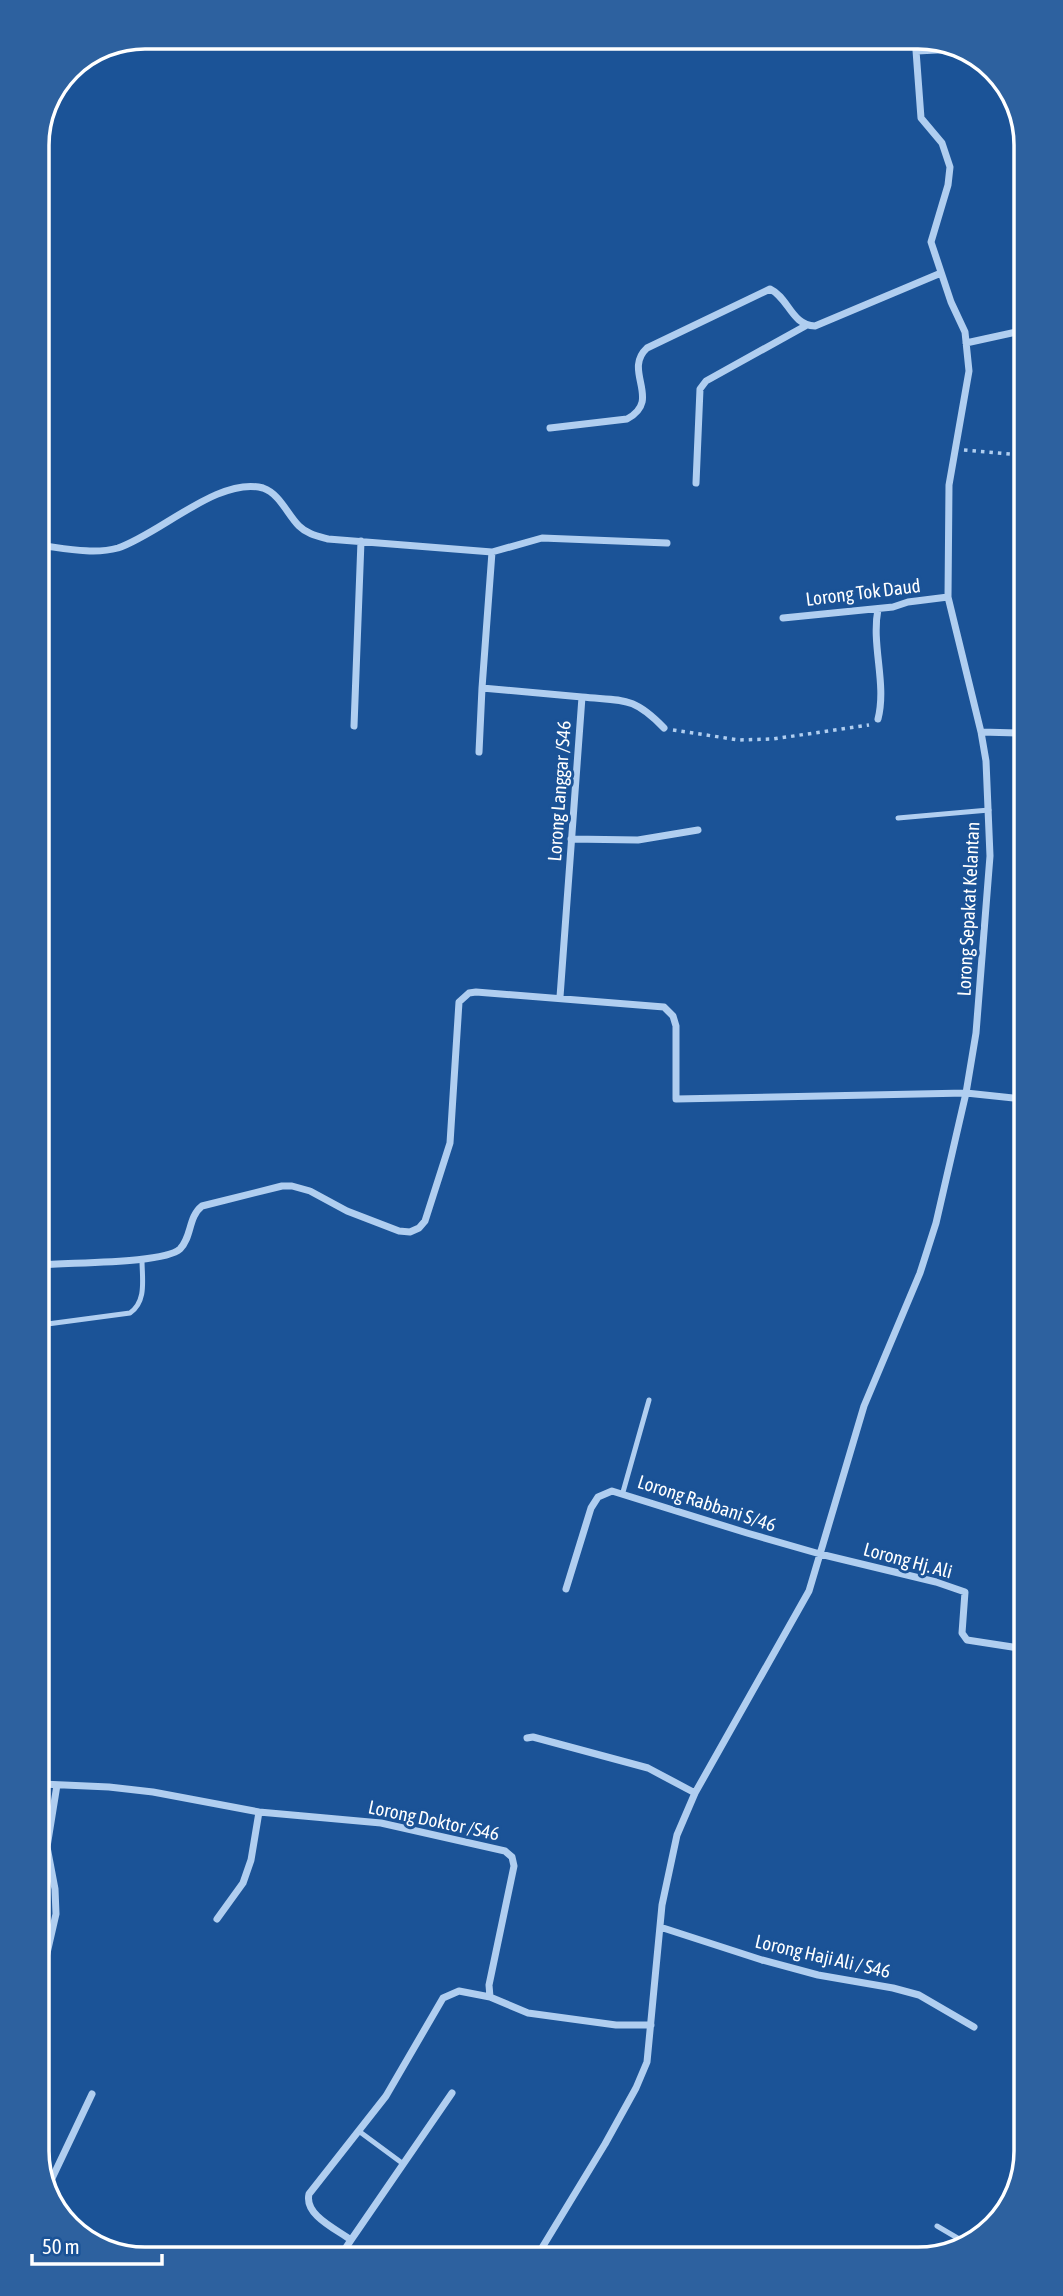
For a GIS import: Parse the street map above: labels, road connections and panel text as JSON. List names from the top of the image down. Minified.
{"streets":{"street":["Lorong Tok Daud","Lorong Langgar /S46","Lorong Sepakat Kelantan","Lorong Rabbani S/46","Lorong Hj. Ali","Lorong Doktor /S46","Lorong Haji Ali / S46"]},"crossings":[["Lorong Tok Daud","Lorong Sepakat Kelantan"],["Lorong Sepakat Kelantan","Lorong Rabbani S/46"],["Lorong Sepakat Kelantan","Lorong Hj. Ali"],["Lorong Sepakat Kelantan","Lorong Haji Ali / S46"],["Lorong Rabbani S/46","Lorong Hj. Ali"]],"scale_bar":"50 m"}
